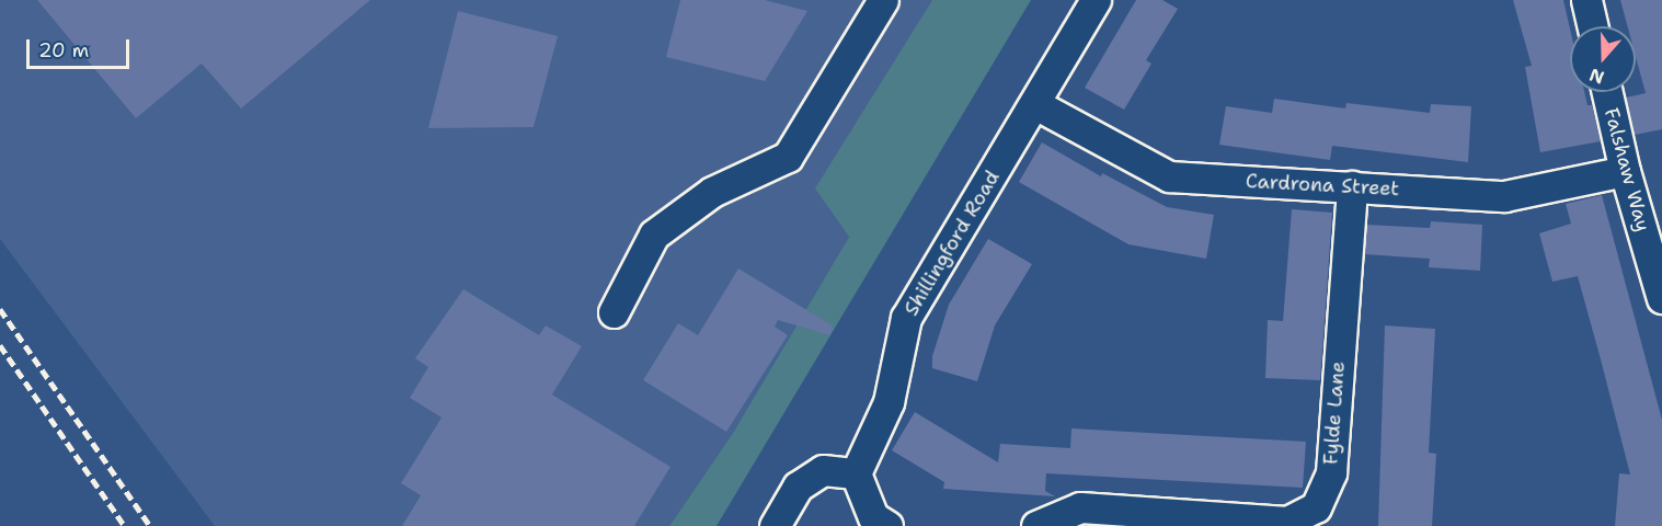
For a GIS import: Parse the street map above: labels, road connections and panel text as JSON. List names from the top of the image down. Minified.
{"streets":{"street":["Falshaw Way","Cardrona Street","Shillingford Road","Fylde Lane"]},"crossings":[["Falshaw Way","Cardrona Street"],["Cardrona Street","Shillingford Road"],["Cardrona Street","Fylde Lane"]],"scale_bar":"20 m","north":"bottom"}
